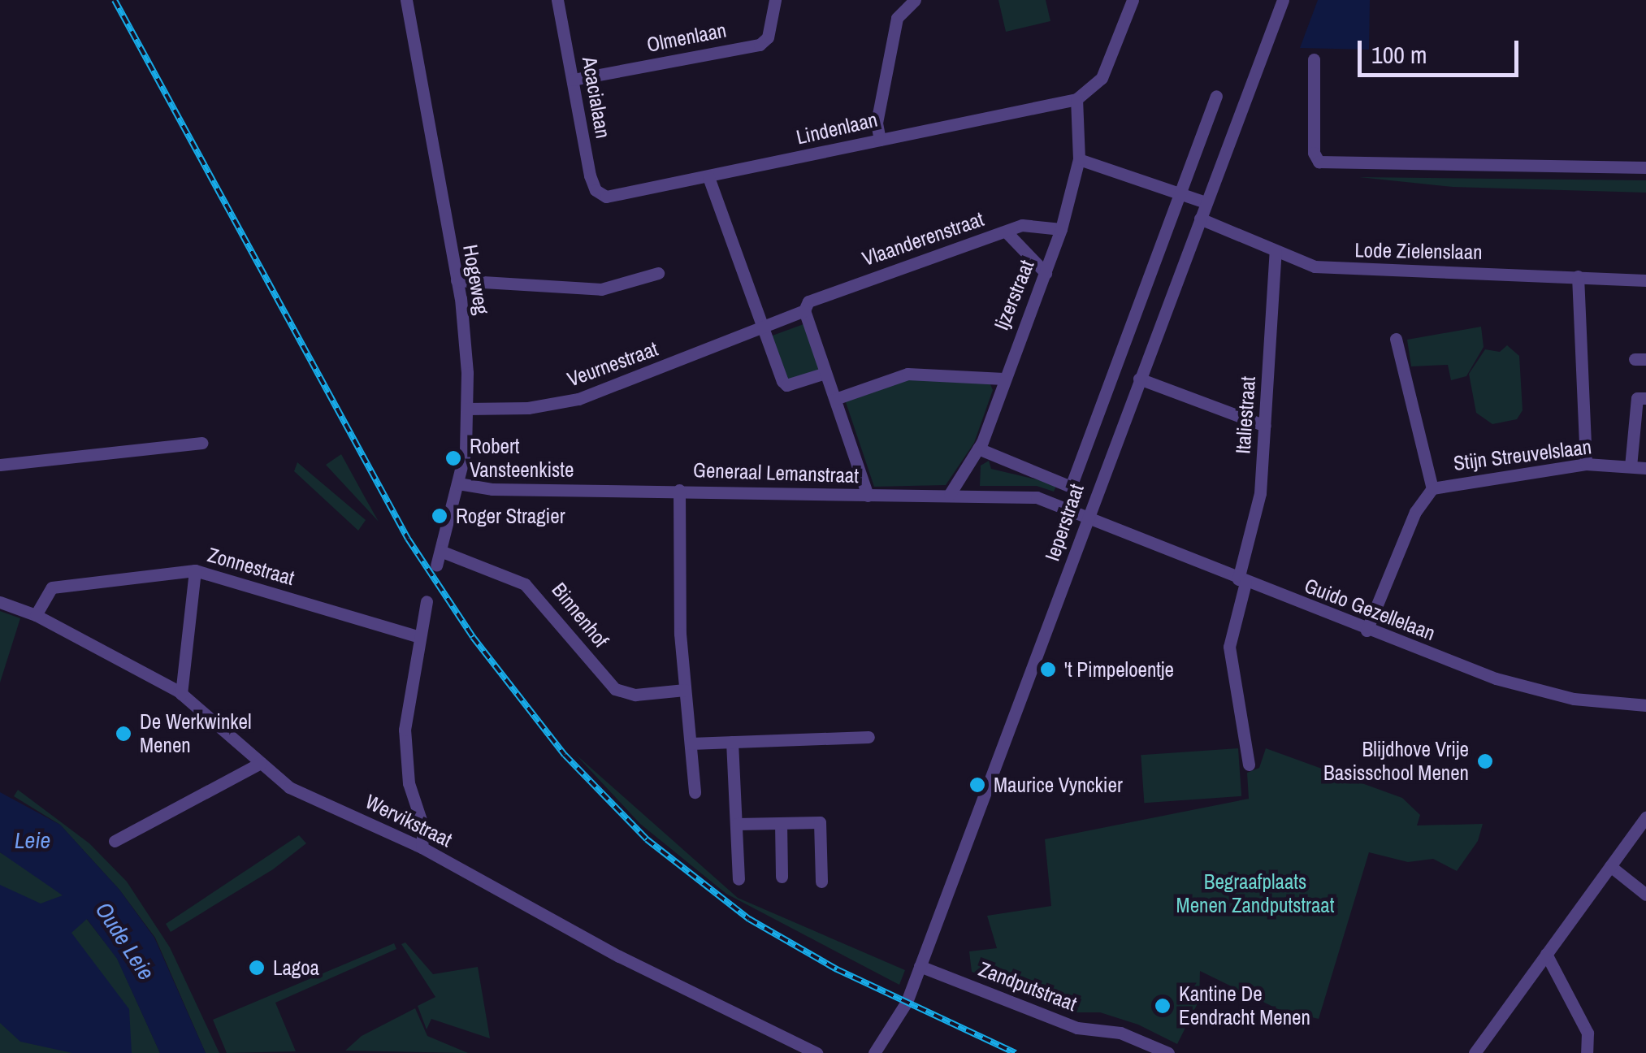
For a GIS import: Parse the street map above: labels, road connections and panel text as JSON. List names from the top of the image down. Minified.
{"streets":{"street":["Olmenlaan","Acacialaan","Lindenlaan","Vlaanderenstraat","Lode Zielenslaan","Hogeweg","Ijzerstraat","Veurnestraat","Italiestraat","Stijn Streuvelslaan","Generaal Lemanstraat","Ieperstraat","Zonnestraat","Guido Gezellelaan","Binnenhof","Wervikstraat","Zandputstraat"]},"crossings":[["Olmenlaan","Acacialaan"],["Acacialaan","Lindenlaan"],["Lindenlaan","Ijzerstraat"],["Vlaanderenstraat","Ijzerstraat"],["Vlaanderenstraat","Veurnestraat"],["Lode Zielenslaan","Italiestraat"],["Lode Zielenslaan","Ieperstraat"],["Hogeweg","Veurnestraat"],["Hogeweg","Generaal Lemanstraat"],["Hogeweg","Binnenhof"],["Ijzerstraat","Generaal Lemanstraat"],["Ijzerstraat","Ieperstraat"],["Italiestraat","Guido Gezellelaan"],["Stijn Streuvelslaan","Guido Gezellelaan"],["Generaal Lemanstraat","Ieperstraat"],["Generaal Lemanstraat","Guido Gezellelaan"],["Ieperstraat","Guido Gezellelaan"],["Ieperstraat","Zandputstraat"],["Zonnestraat","Wervikstraat"]],"water":["Leie","Oude Leie"],"parks":["Begraafplaats Menen Zandputstraat"],"places":["Robert Vansteenkiste","Roger Stragier","'t Pimpeloentje","De Werkwinkel Menen","Blijdhove Vrije Basisschool Menen","Maurice Vynckier","Lagoa","Kantine De Eendracht Menen"],"scale_bar":"100 m"}
